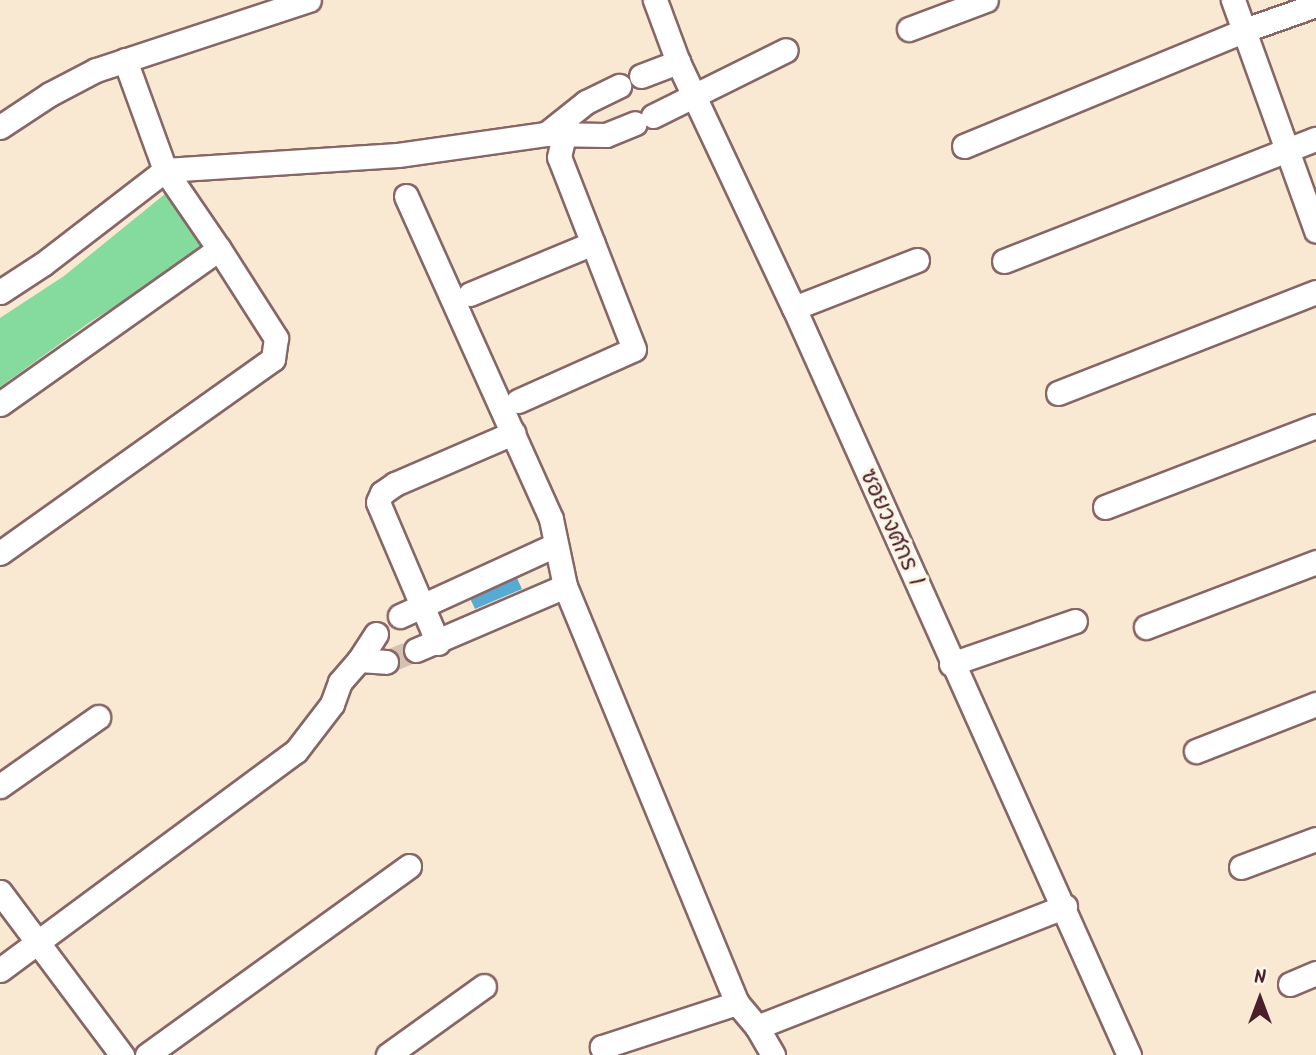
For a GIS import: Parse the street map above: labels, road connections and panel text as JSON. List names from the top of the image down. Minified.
{"streets":{"street":["ซอยวงศกร 1"]},"north":"top"}
